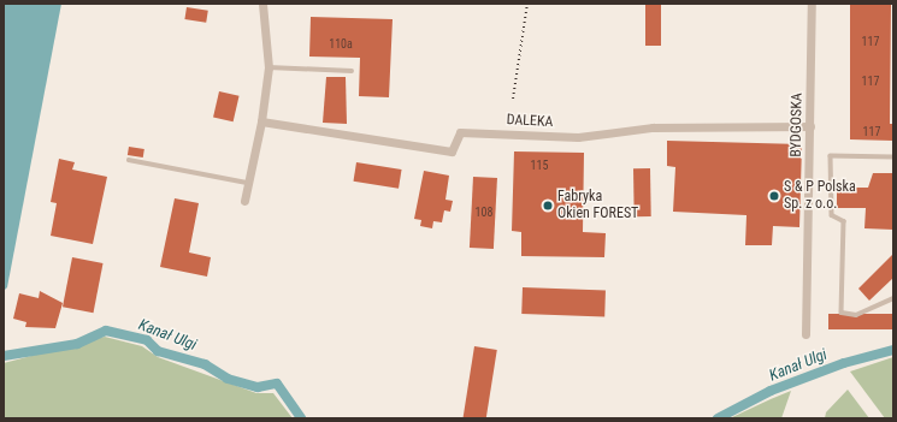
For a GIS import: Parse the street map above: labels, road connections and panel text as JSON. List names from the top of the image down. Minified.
{"streets":{"street":["DALEKA","BYDGOSKA"]},"crossings":[["DALEKA","BYDGOSKA"]],"water":["Kanał Ulgi"],"places":["S & P Polska Sp. z o.o.","Fabryka Okien FOREST"],"house_numbers":["117","110a","117","117","115","108"]}
